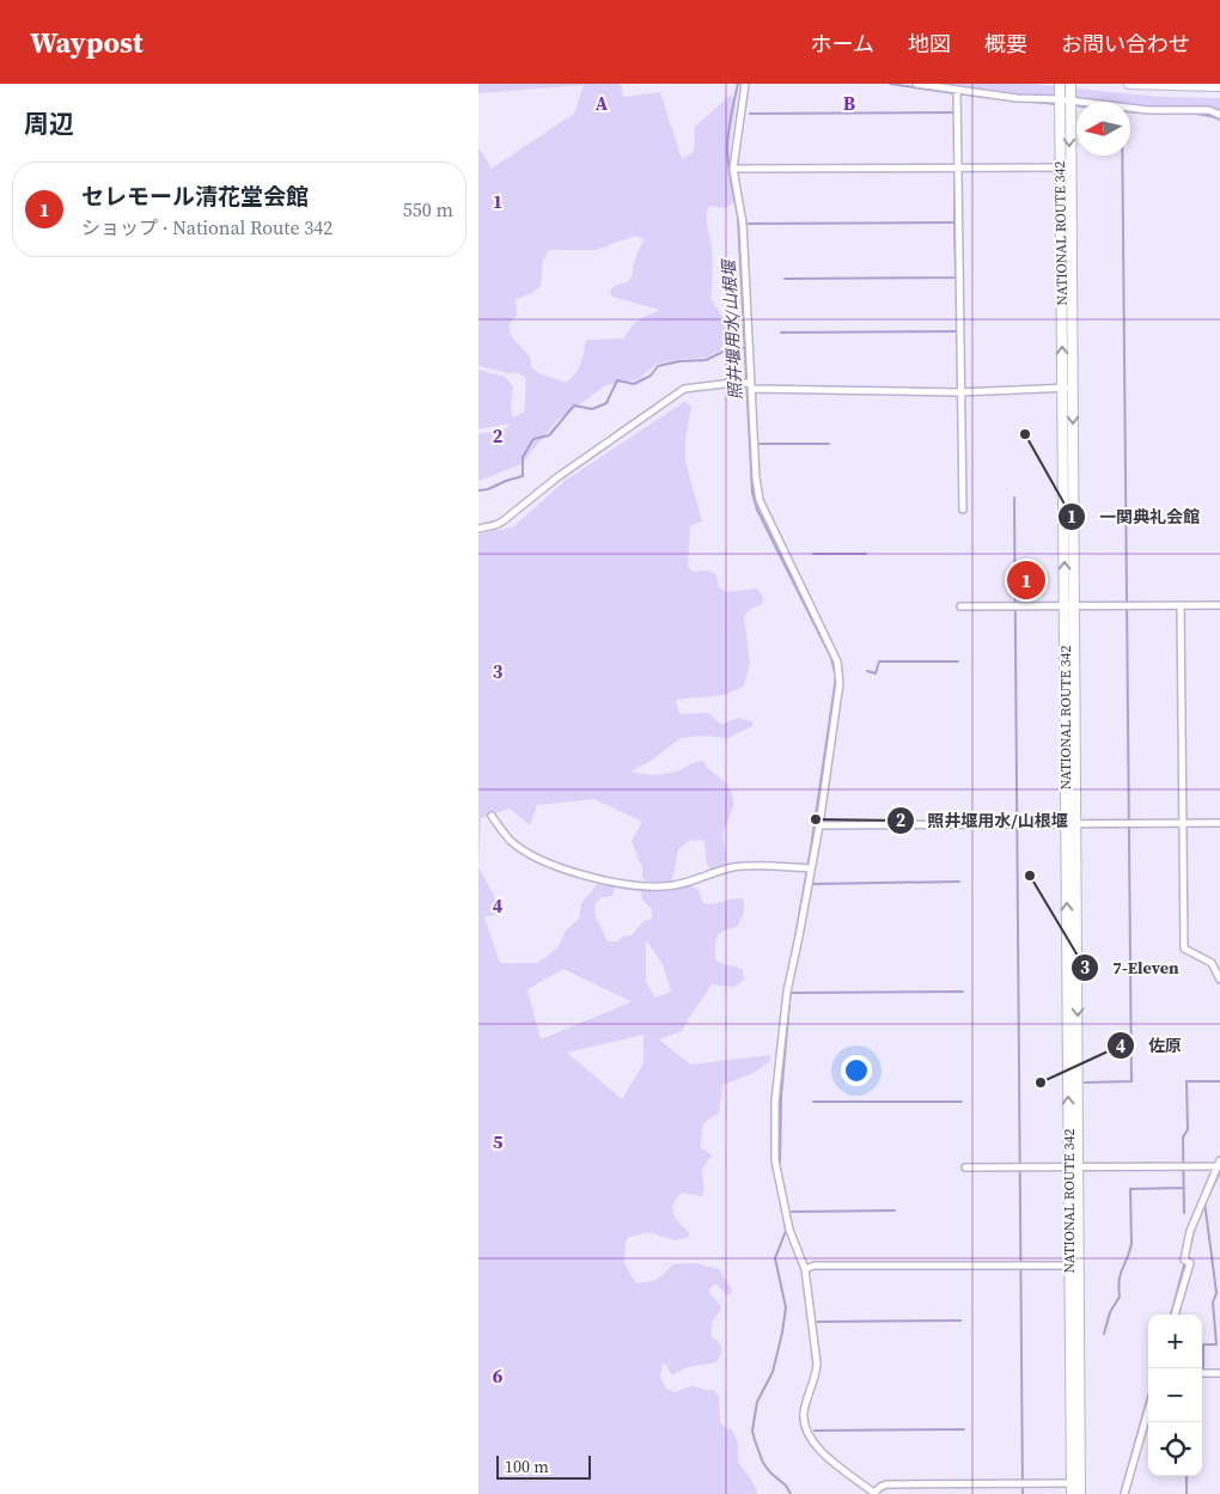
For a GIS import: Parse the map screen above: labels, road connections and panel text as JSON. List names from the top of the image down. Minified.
{"streets":{"highway":["NATIONAL ROUTE 342"]},"water":["照井堰用水/山根堰"],"places":["一関典礼会館","照井堰用水/山根堰","7-Eleven","佐原"],"scale_bar":"100 m","north":"left","page":{"header":"Waypost","nav":["ホーム","地図","概要","お問い合わせ"],"heading":"周辺","list":[{"mark":"1","name":"セレモール清花堂会館","note":"ショップ · National Route 342","value":"550 m"}],"pins":"1","map_buttons":["+","−"],"scale":"100 m"},"grid":{"columns":["A","B"],"rows":["1","2","3","4","5","6"]}}
